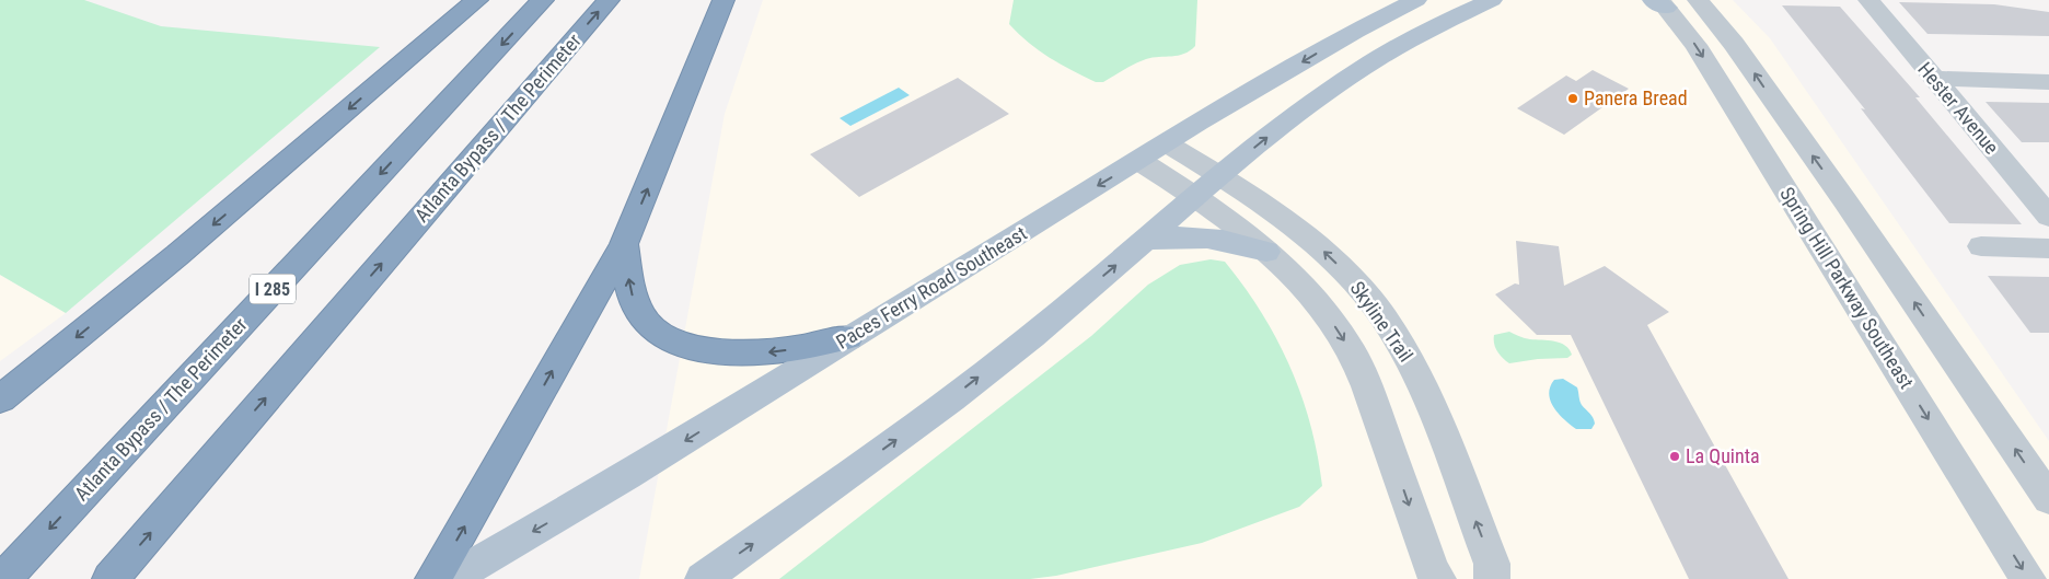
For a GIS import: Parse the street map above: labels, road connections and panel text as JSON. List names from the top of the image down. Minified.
{"streets":{"highway":["Atlanta Bypass / The Perimeter","I 285"],"main road":["Paces Ferry Road Southeast"],"street":["Hester Avenue","Spring Hill Parkway Southeast","Skyline Trail"]},"crossings":[["Paces Ferry Road Southeast","Skyline Trail"]],"places":["Panera Bread","La Quinta"]}
